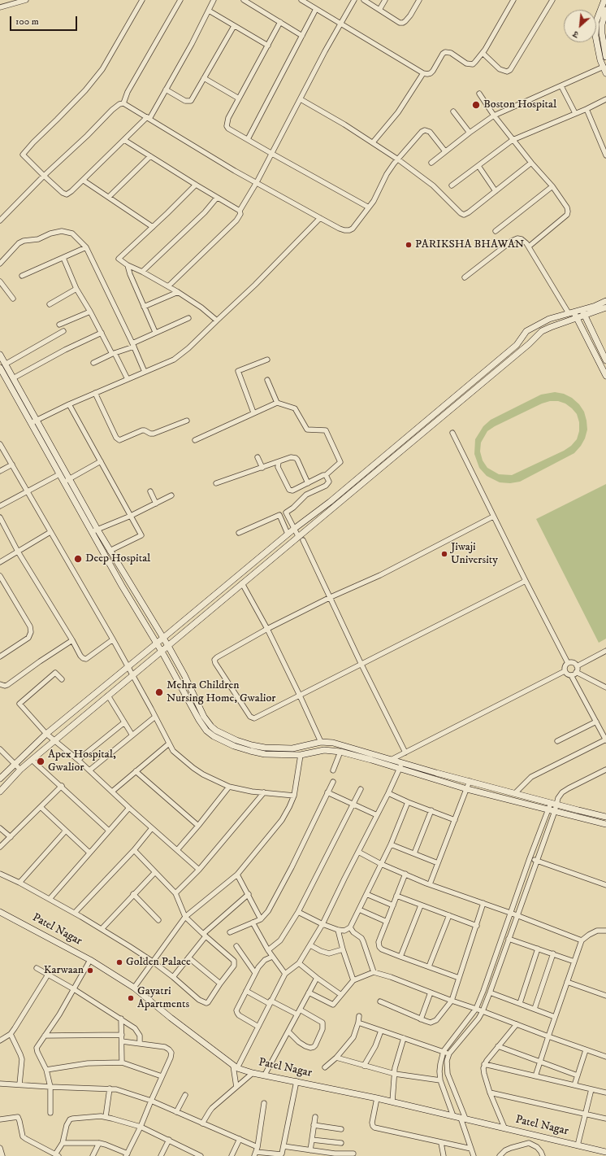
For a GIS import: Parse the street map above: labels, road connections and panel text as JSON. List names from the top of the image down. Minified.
{"streets":{"main road":["Patel Nagar"]},"places":["Boston Hospital","PARIKSHA BHAWAN","Jiwaji University","Deep Hospital","Mehra Children Nursing Home, Gwalior","Apex Hospital, Gwalior","Golden Palace","Karwaan","Gayatri Apartments"],"scale_bar":"100 m","north":"bottom left"}
